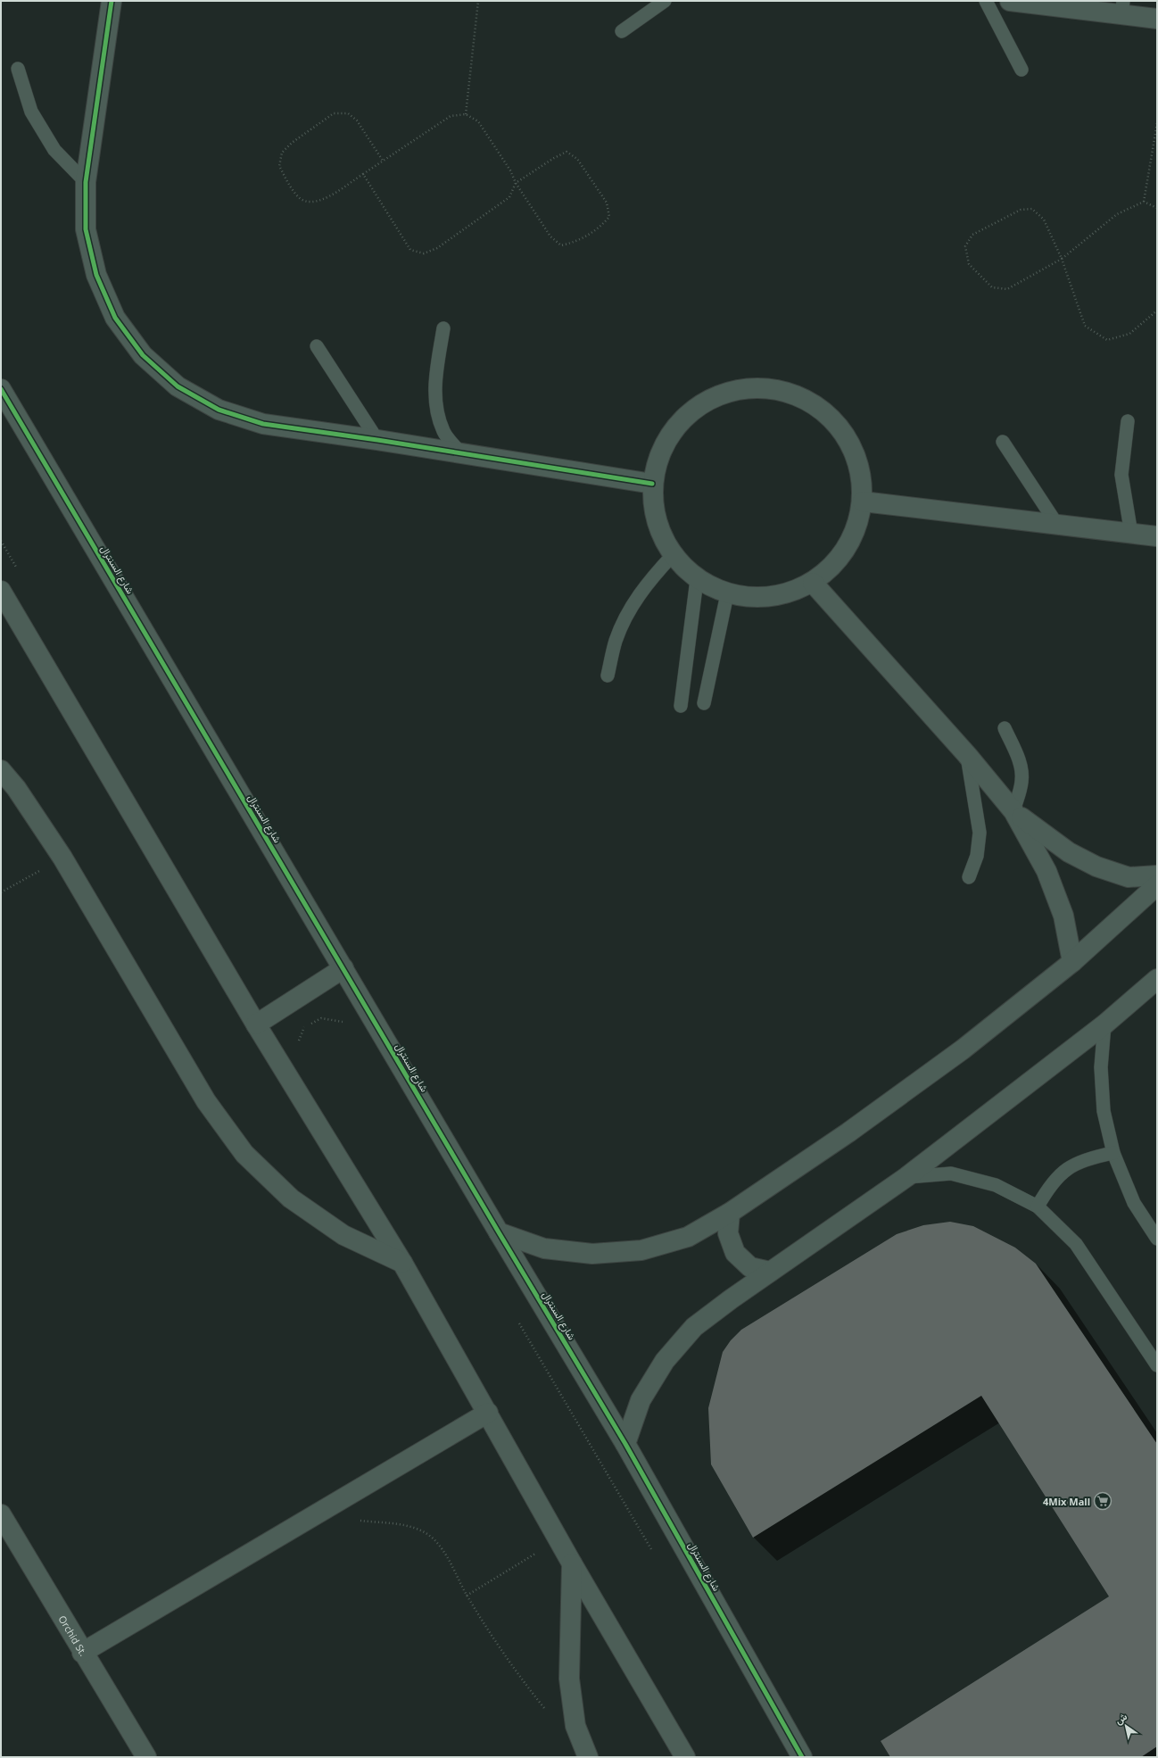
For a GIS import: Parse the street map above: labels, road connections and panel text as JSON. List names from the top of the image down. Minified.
{"streets":{"street":["شارع السنترال","Orchid St."]},"places":{"supermarket":["4Mix Mall"]},"north":"top left"}
